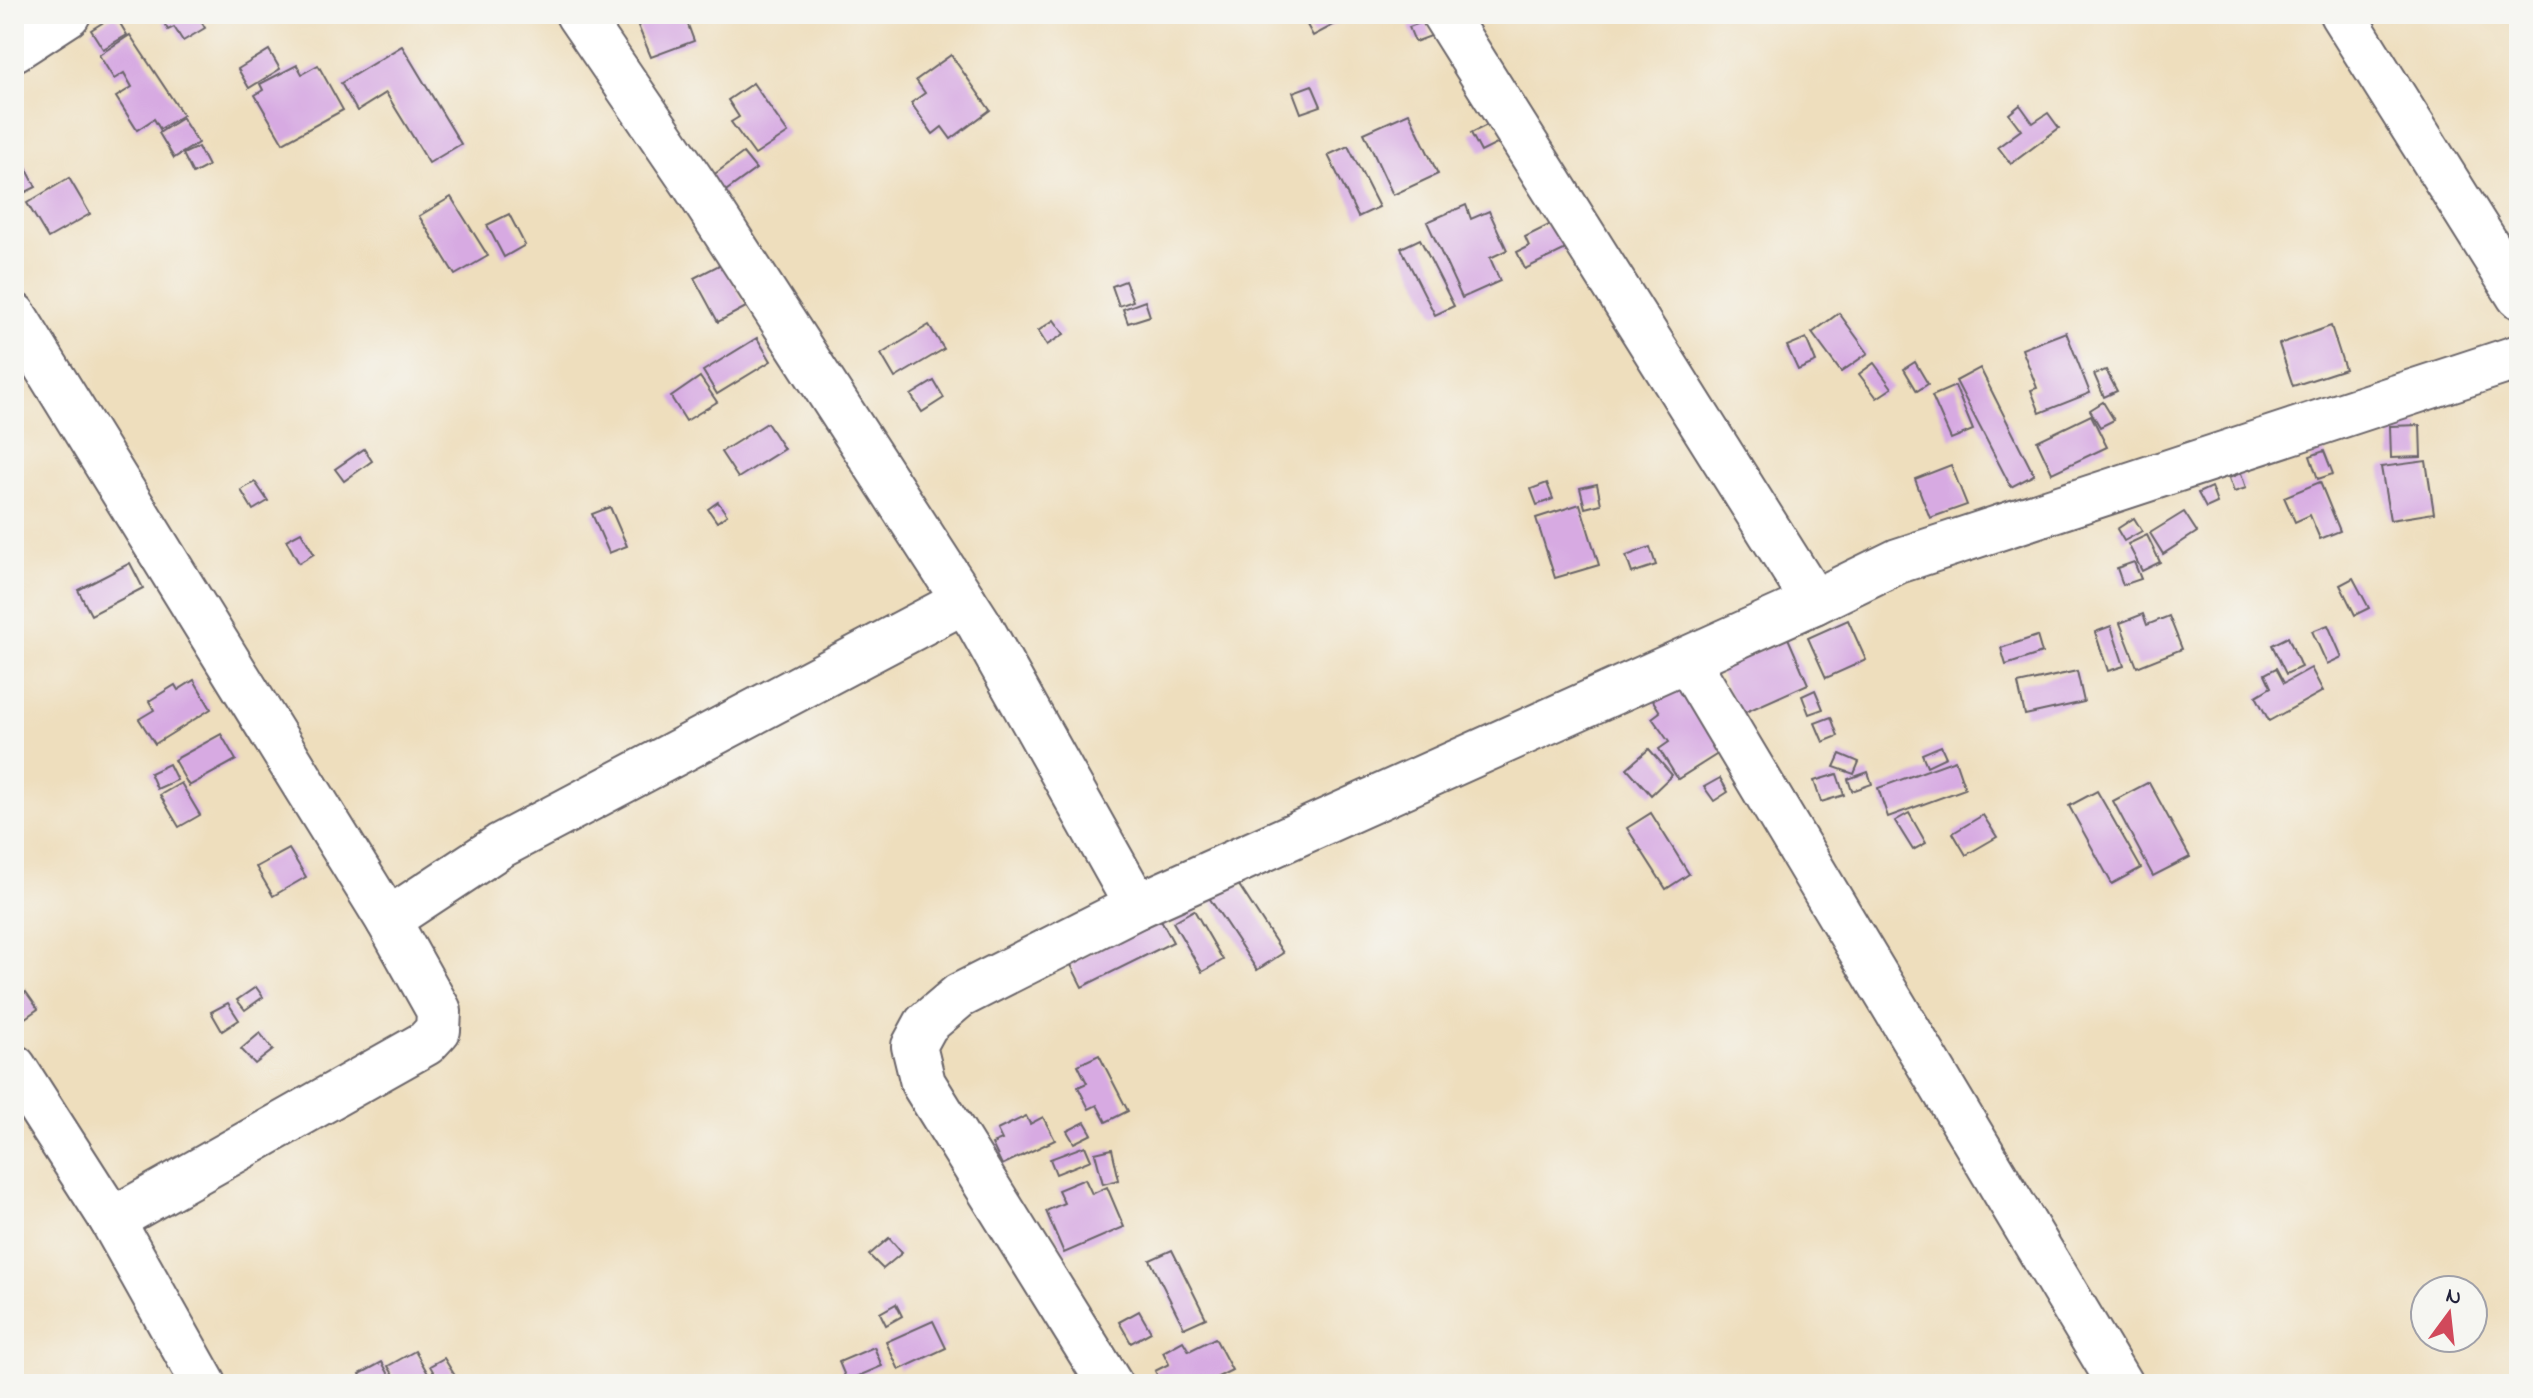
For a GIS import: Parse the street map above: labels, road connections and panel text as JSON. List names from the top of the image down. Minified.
{"north":"top"}
